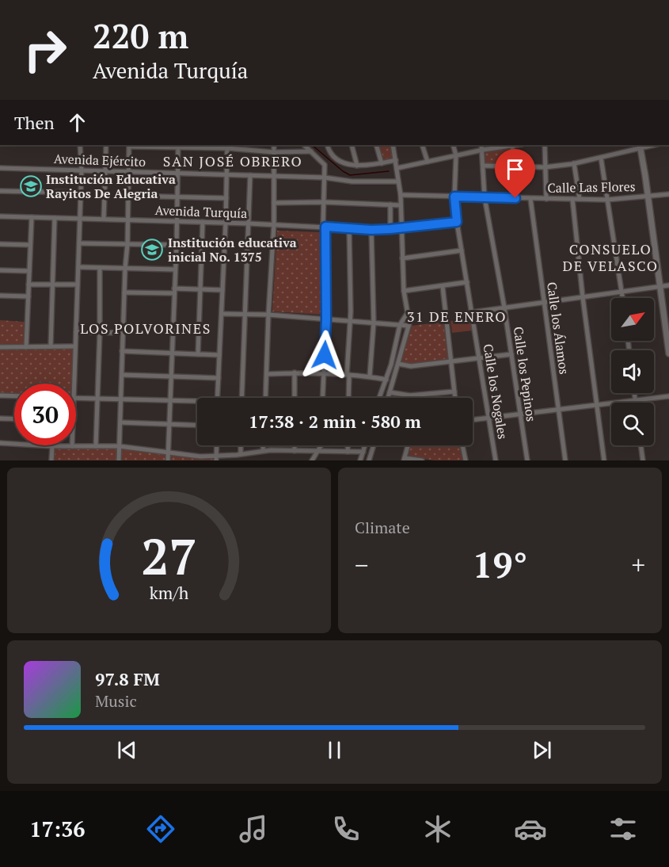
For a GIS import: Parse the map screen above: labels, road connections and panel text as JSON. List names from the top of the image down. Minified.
{"streets":{"street":["Avenida Ejército","Calle Las Flores","Avenida Turquía","Calle los Álamos","Calle los Pepinos","Calle los Nogales"]},"crossings":[["Calle Las Flores","Calle los Álamos"],["Calle Las Flores","Calle los Pepinos"],["Calle Las Flores","Calle los Nogales"],["Avenida Turquía","Calle los Nogales"]],"districts":["SAN JOSÉ OBRERO","CONSUELO DE VELASCO","31 DE ENERO","LOS POLVORINES"],"places":{"school or university":["Institución Educativa Rayitos De Alegria","Institución educativa inicial No. 1375"]},"north":"top right","page":{"turn":["220 m","Avenida Turquía"],"then":"Then","limit":"30","trip":"17:38 · 2 min · 580 m","tile":"Climate","heat":["−","19°","+"],"song":["97.8 FM","Music"],"tabs":"17:36","gauge":["27","km/h"]}}
